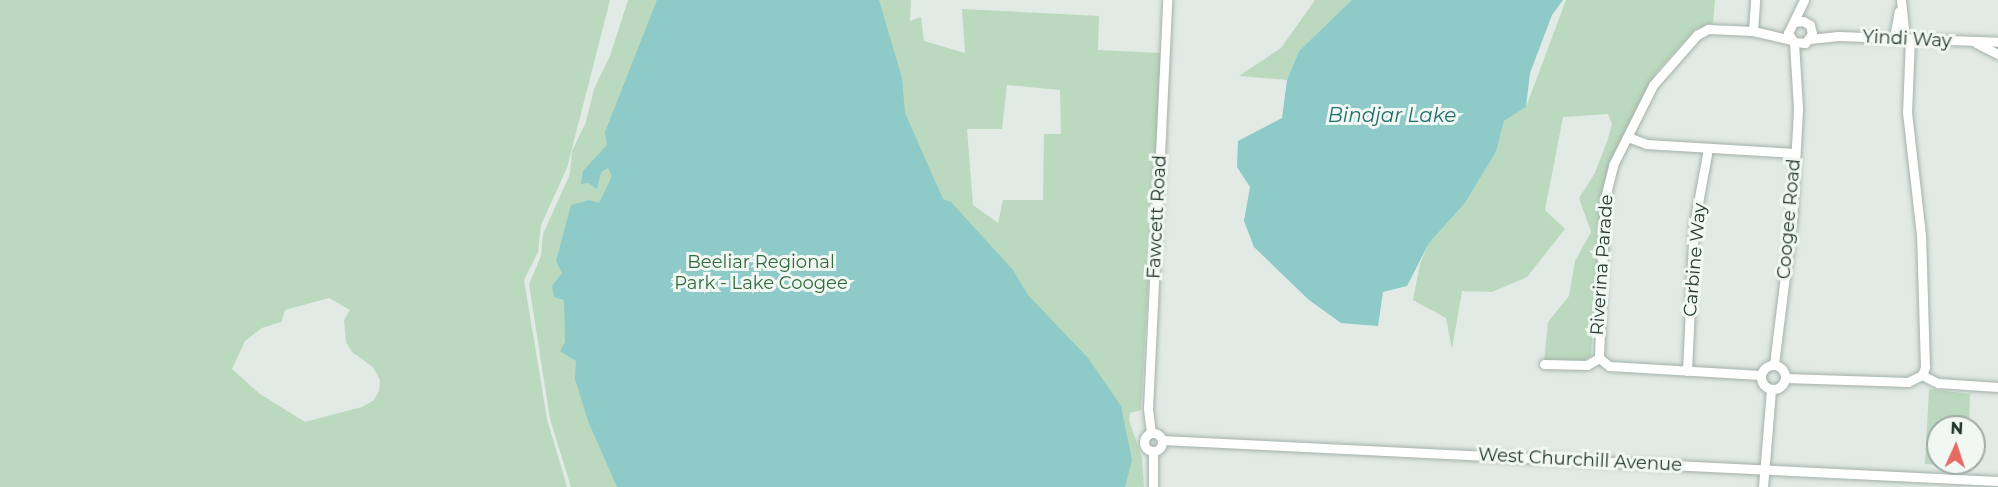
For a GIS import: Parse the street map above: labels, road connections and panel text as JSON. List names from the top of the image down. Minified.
{"streets":{"street":["Yindi Way","Fawcett Road","Coogee Road","Carbine Way","Riverina Parade","West Churchill Avenue"]},"crossings":[["Yindi Way","Coogee Road"],["Yindi Way","Riverina Parade"],["Coogee Road","Riverina Parade"],["Carbine Way","Riverina Parade"]],"water":["Bindjar Lake"],"parks":["Beeliar Regional Park - Lake Coogee"],"north":"top"}
